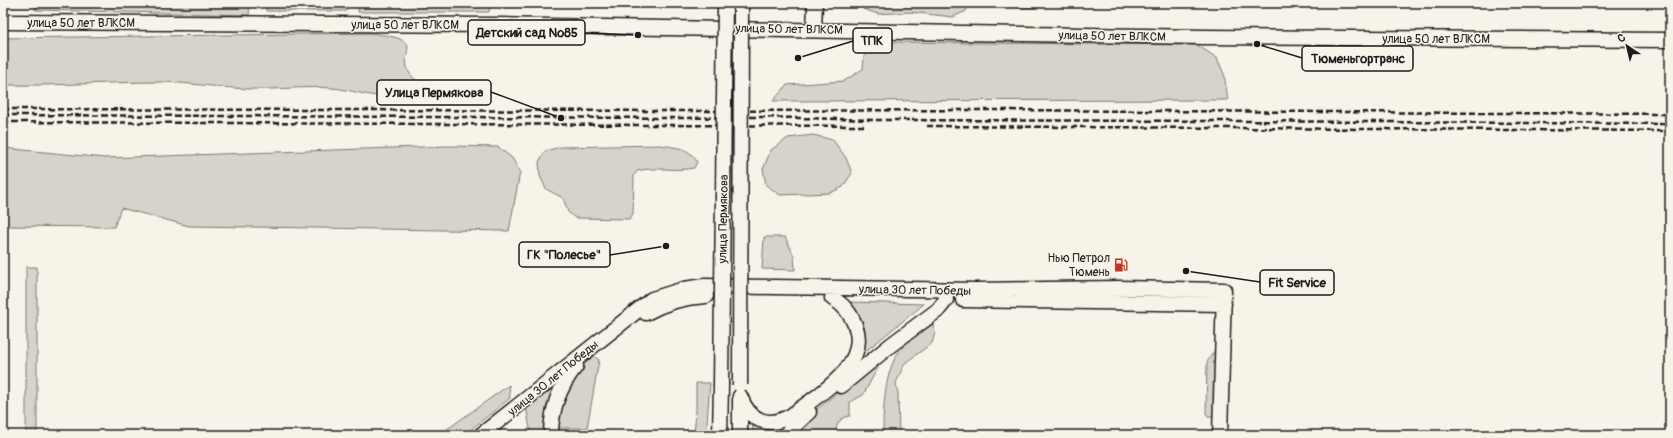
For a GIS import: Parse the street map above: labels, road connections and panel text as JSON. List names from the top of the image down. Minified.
{"streets":{"street":["улица 50 лет ВЛКСМ","улица Пермякова","улица 30 лет Победы"]},"places":{"other":["Детский сад №85","Тюменьгортранс","ТПК","Улица Пермякова","ГК \"Полесье\"","Fit Service"],"fuel station":["Нью Петрол Тюмень"]},"north":"top left"}
